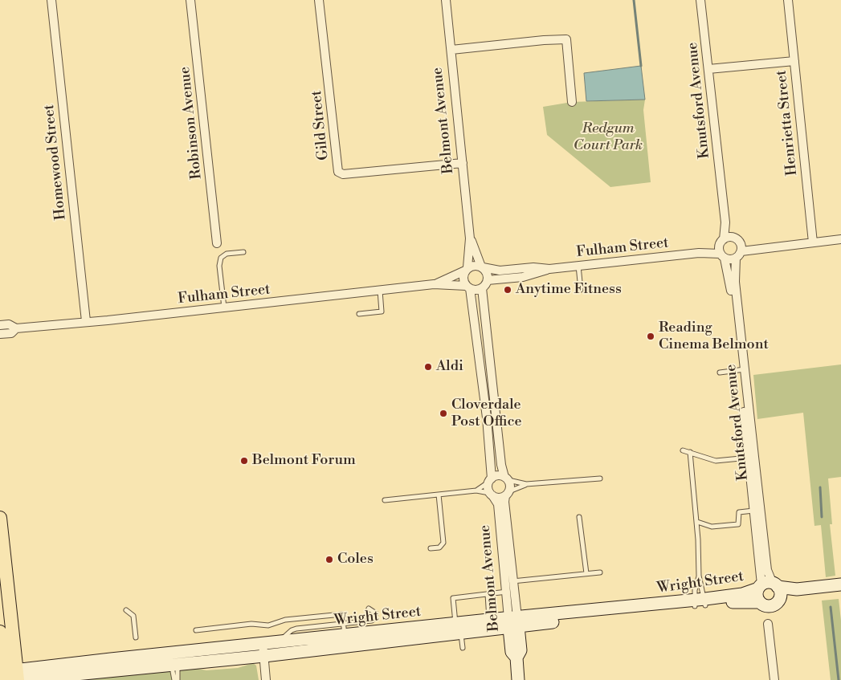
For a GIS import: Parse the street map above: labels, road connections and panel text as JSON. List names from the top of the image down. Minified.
{"streets":{"street":["Knutsford Avenue","Belmont Avenue","Robinson Avenue","Henrietta Street","Gild Street","Homewood Street","Fulham Street","Wright Street"]},"crossings":[["Knutsford Avenue","Fulham Street"],["Knutsford Avenue","Wright Street"],["Belmont Avenue","Gild Street"],["Belmont Avenue","Fulham Street"],["Belmont Avenue","Wright Street"],["Henrietta Street","Fulham Street"],["Homewood Street","Fulham Street"]],"parks":["Redgum Court Park"],"places":["Anytime Fitness","Reading Cinema Belmont","Aldi","Cloverdale Post Office","Belmont Forum","Coles"]}
